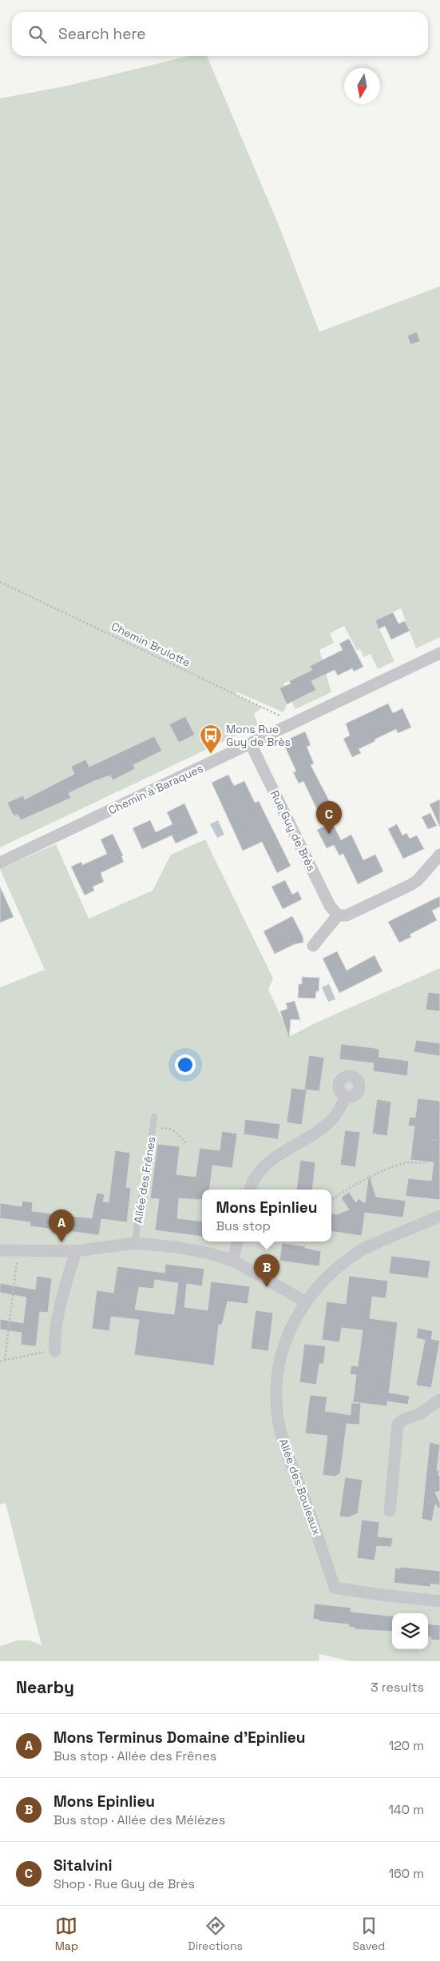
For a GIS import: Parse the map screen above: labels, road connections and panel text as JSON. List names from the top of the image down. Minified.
{"streets":{"street":["Chemin à Baraques","Rue Guy de Brès","Allée des Bouleaux"],"lane":["Allée des Frênes"],"path":["Chemin Brulotte"]},"crossings":[["Chemin Brulotte","Chemin à Baraques"],["Chemin à Baraques","Rue Guy de Brès"]],"places":{"bus stop":["Mons Rue Guy de Brès"]},"north":"bottom","page":{"search":"Search here","pins":["C","A","B"],"popup":["Mons Epinlieu","Bus stop"],"heading":["Nearby","3 results"],"list":[{"mark":"A","name":"Mons Terminus Domaine d'Epinlieu","note":"Bus stop · Allée des Frênes","value":"120 m"},{"mark":"B","name":"Mons Epinlieu","note":"Bus stop · Allée des Mélèzes","value":"140 m"},{"mark":"C","name":"Sitalvini","note":"Shop · Rue Guy de Brès","value":"160 m"}],"nav":["Map","Directions","Saved"]}}
